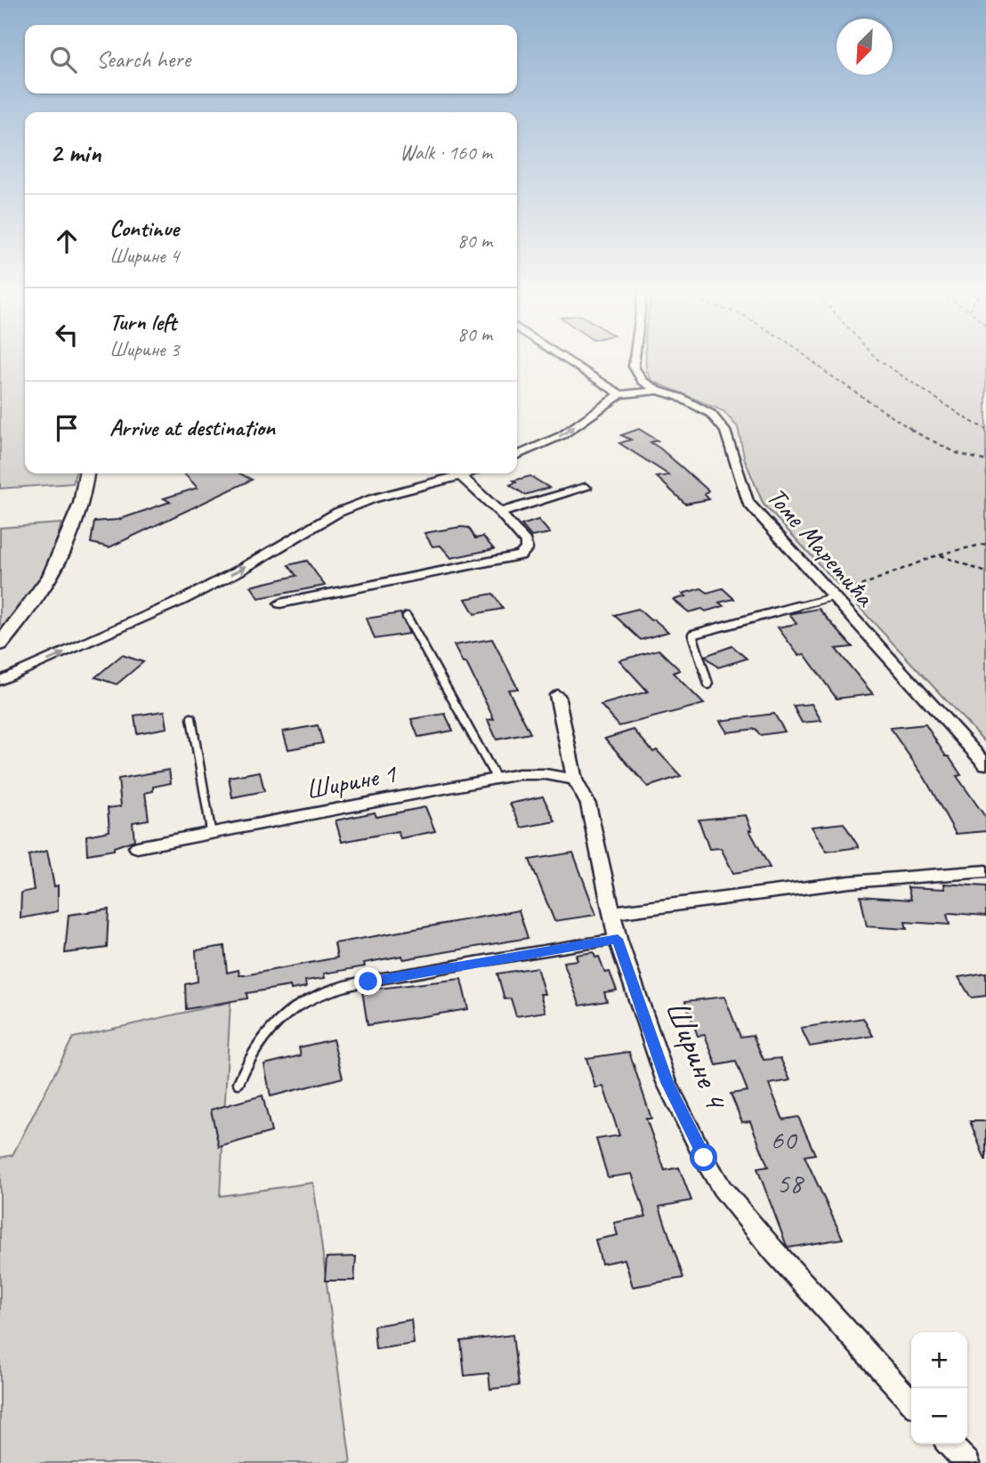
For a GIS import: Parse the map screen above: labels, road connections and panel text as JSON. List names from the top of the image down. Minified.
{"streets":{"street":["Томе Маретића","Ширине 1","Ширине 4"]},"crossings":[["Ширине 1","Ширине 4"]],"house_numbers":["60","58"],"north":"bottom left","page":{"search":"Search here","heading":["2 min","Walk · 160 m"],"list":[["Continue","Ширине 4","80 m"],["Turn left","Ширине 3","80 m"],"Arrive at destination"],"map_buttons":["+","−"]}}
